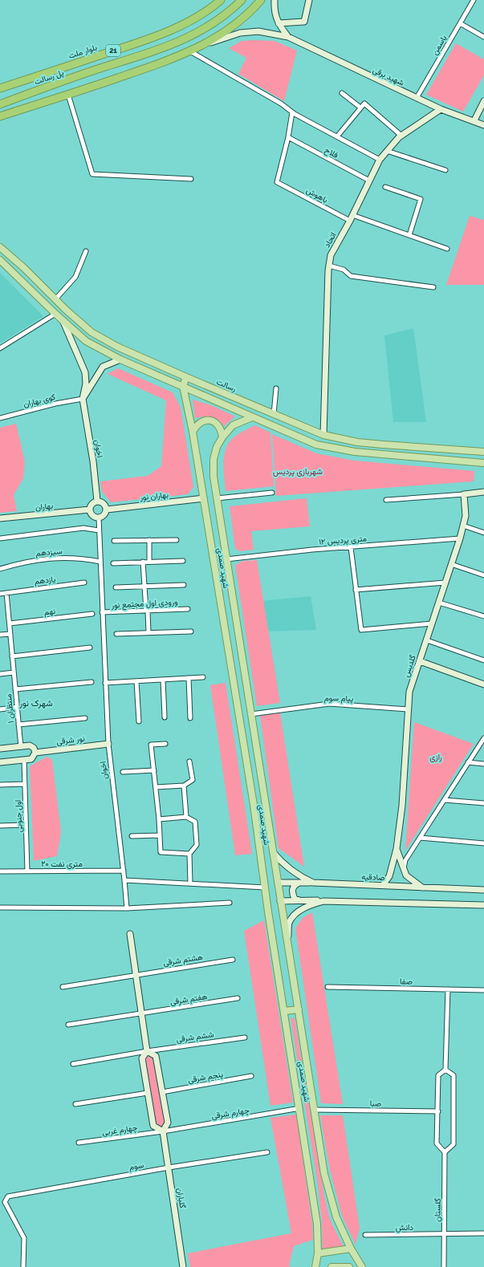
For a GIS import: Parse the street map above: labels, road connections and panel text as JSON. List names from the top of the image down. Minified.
{"streets":{"highway":["21","بلوار ملت","پل رسالت"],"main road":["شهید برقی","اتحاد","رسالت","اخوان","بهاران نور","بهاران","شهید صمدی","گلدیس","نور شرقی","صادقیه","گلباران"],"street":["یاسمن","فلاح","باهوش","کوی بهاران","۱۲ متری پردیس","سیزدهم","یازدهم","ورودی اول مجتمع نور","نهم","پیام سوم","منتظران ۱","اول جنوبی","۲۰ متری نفت","هشتم شرقی","صفا","هفتم شرقی","ششم شرقی","پنجم شرقی","صبا","چهارم شرقی","چهارم غربی","سوم","گلستان","دانش"]},"crossings":[["یاسمن","شهید برقی"],["شهید برقی","اتحاد"],["فلاح","باهوش"],["فلاح","اتحاد"],["باهوش","اتحاد"],["اتحاد","رسالت"],["کوی بهاران","اخوان"],["اخوان","بهاران نور"],["اخوان","بهاران"],["اخوان","سیزدهم"],["اخوان","ورودی اول مجتمع نور"],["اخوان","نور شرقی"],["اخوان","۲۰ متری نفت"],["بهاران نور","بهاران"],["بهاران نور","شهید صمدی"],["۱۲ متری پردیس","شهید صمدی"],["۱۲ متری پردیس","گلدیس"],["شهید صمدی","پیام سوم"],["شهید صمدی","صادقیه"],["شهید صمدی","صبا"],["شهید صمدی","چهارم شرقی"],["یازدهم","منتظران ۱"],["نهم","منتظران ۱"],["گلدیس","پیام سوم"],["گلدیس","صادقیه"],["نور شرقی","اول جنوبی"],["اول جنوبی","۲۰ متری نفت"],["چهارم شرقی","چهارم غربی"],["چهارم شرقی","گلباران"],["چهارم غربی","گلباران"],["سوم","گلباران"],["گلستان","دانش"]],"districts":["شهرک نور"],"parks":["شهربازی پردیس","رازی"]}
